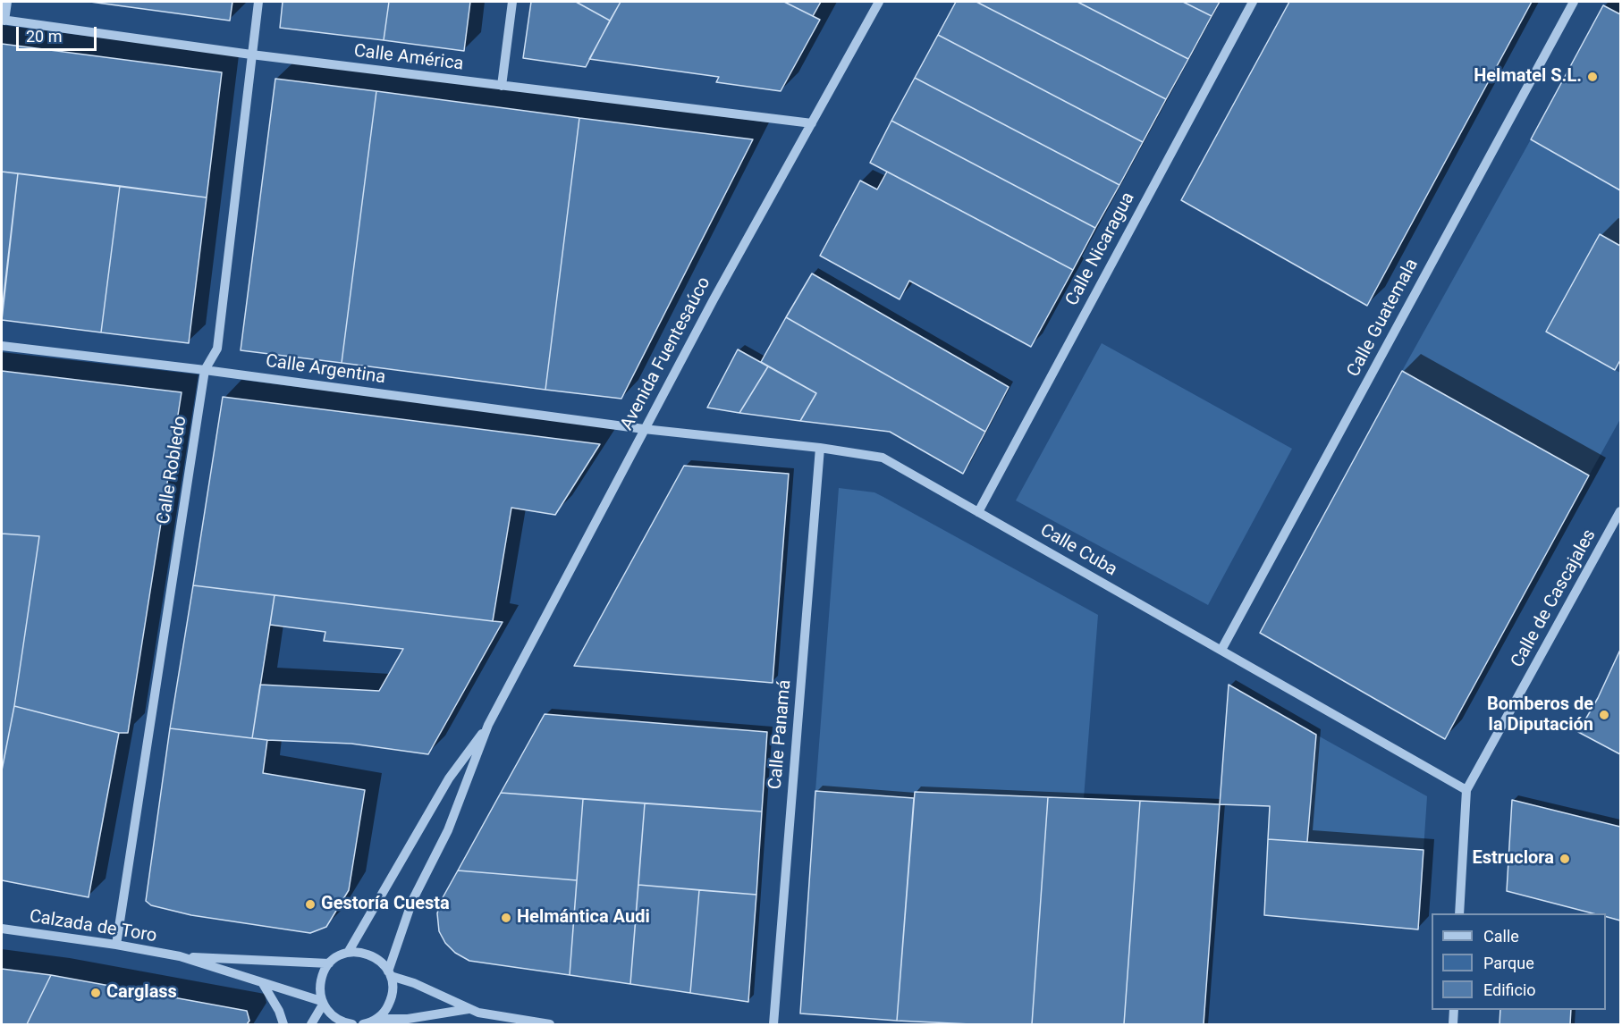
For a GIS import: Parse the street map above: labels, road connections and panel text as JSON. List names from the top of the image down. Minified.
{"streets":{"street":["Calle América","Calle Nicaragua","Calle Guatemala","Avenida Fuentesaúco","Calle Argentina","Calle Robledo","Calle Cuba","Calle de Cascajales","Calle Panamá","Calzada de Toro"]},"crossings":[["Calle América","Avenida Fuentesaúco"],["Calle América","Calle Robledo"],["Calle Nicaragua","Calle Cuba"],["Calle Guatemala","Calle Cuba"],["Avenida Fuentesaúco","Calle Argentina"],["Avenida Fuentesaúco","Calle Cuba"],["Calle Argentina","Calle Robledo"],["Calle Argentina","Calle Cuba"],["Calle Robledo","Calzada de Toro"],["Calle Cuba","Calle de Cascajales"],["Calle Cuba","Calle Panamá"]],"places":["Helmatel S.L.","Bomberos de la Diputación","Estruclora","Gestoría Cuesta","Helmántica Audi","Carglass"],"legend":["Calle","Parque","Edificio"],"scale_bar":"20 m"}
